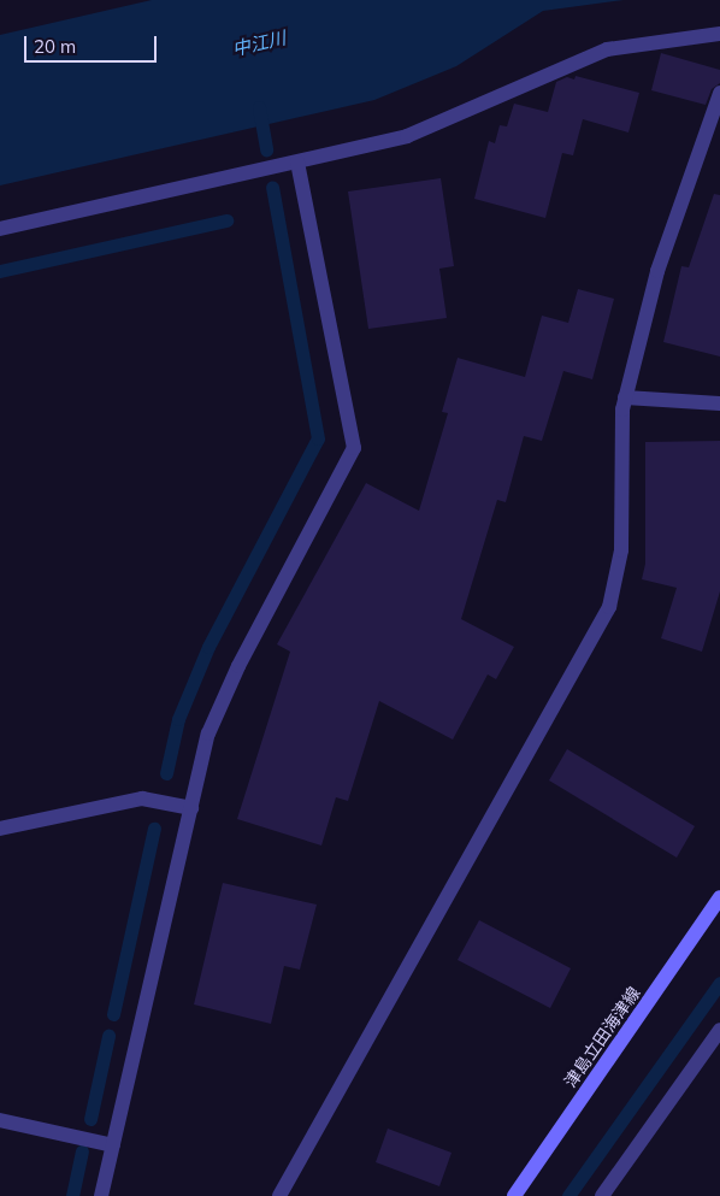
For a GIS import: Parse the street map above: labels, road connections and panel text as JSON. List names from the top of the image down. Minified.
{"streets":{"main road":["津島立田海津線"]},"water":["中江川"],"scale_bar":"20 m"}
